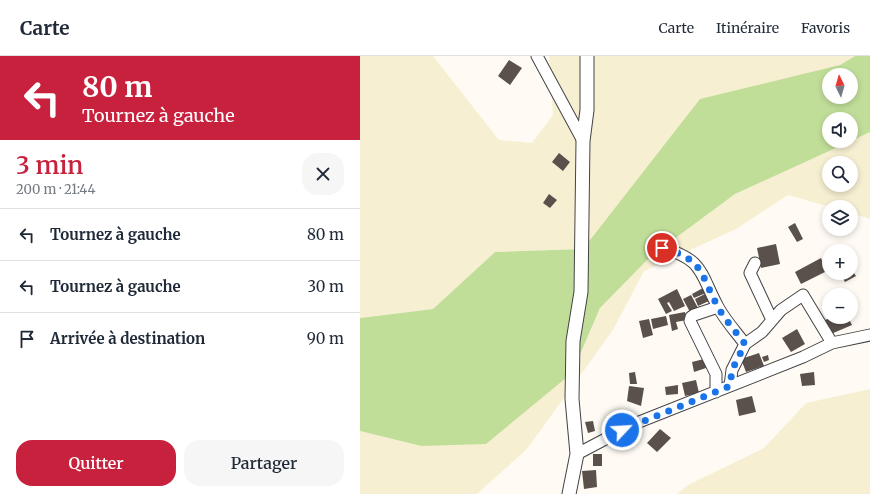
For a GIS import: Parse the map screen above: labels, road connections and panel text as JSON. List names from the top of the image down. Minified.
{"north":"top","page":{"header":"Carte","nav":["Carte","Itinéraire","Favoris"],"turn":["80 m","Tournez à gauche"],"map_buttons":["+","−"],"heading":["3 min","200 m · 21:44"],"list":[{"name":"Tournez à gauche","value":"80 m"},{"name":"Tournez à gauche","value":"30 m"},{"name":"Arrivée à destination","value":"90 m"}],"buttons":["Quitter","Partager"]}}
